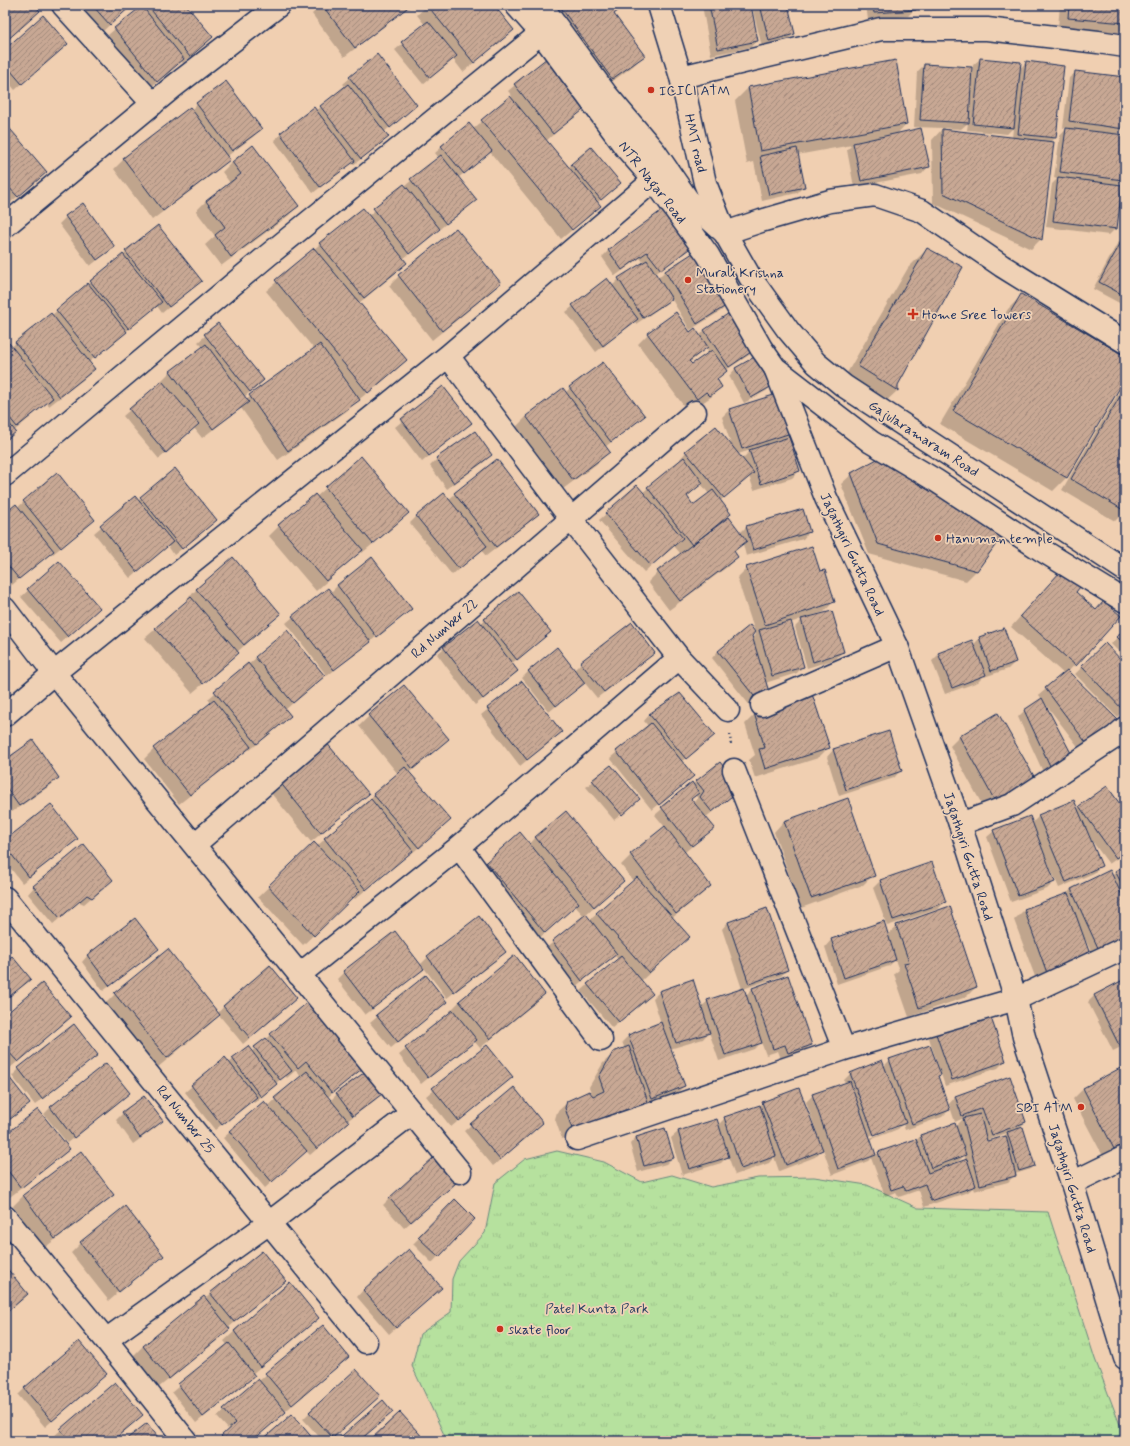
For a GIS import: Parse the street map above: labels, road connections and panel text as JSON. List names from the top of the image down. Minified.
{"streets":{"street":["HMT road","NTR Nagar Road","Gajularamaram Road","Jagathgiri Gutta Road","Rd Number 22","Rd Number 25"]},"crossings":[["HMT road","NTR Nagar Road"],["HMT road","Gajularamaram Road"],["NTR Nagar Road","Gajularamaram Road"],["NTR Nagar Road","Jagathgiri Gutta Road"],["Gajularamaram Road","Jagathgiri Gutta Road"]],"parks":["Patel Kunta Park"],"places":{"other":["ICICI ATM","Murali Krishna Stationery","Hanuman temple","SBI ATM","skate floor"],"health":["Home Sree Towers"]}}
